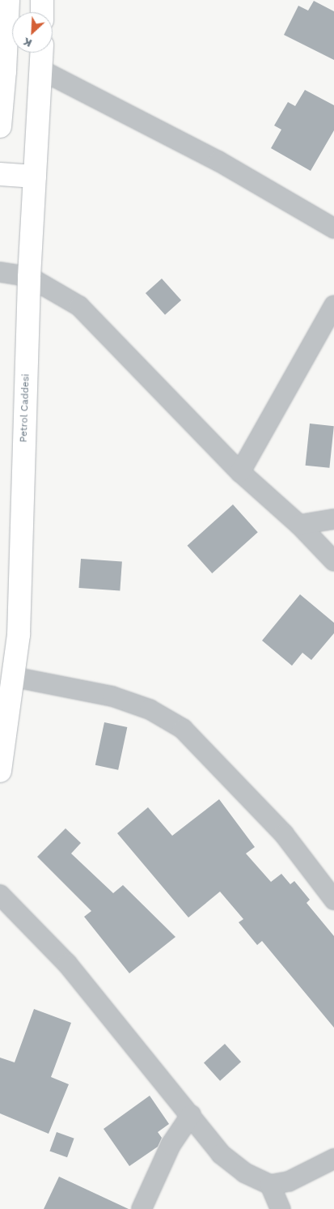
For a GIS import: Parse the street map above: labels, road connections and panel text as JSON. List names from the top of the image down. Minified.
{"streets":{"main road":["Petrol Caddesi"]},"north":"bottom left"}
